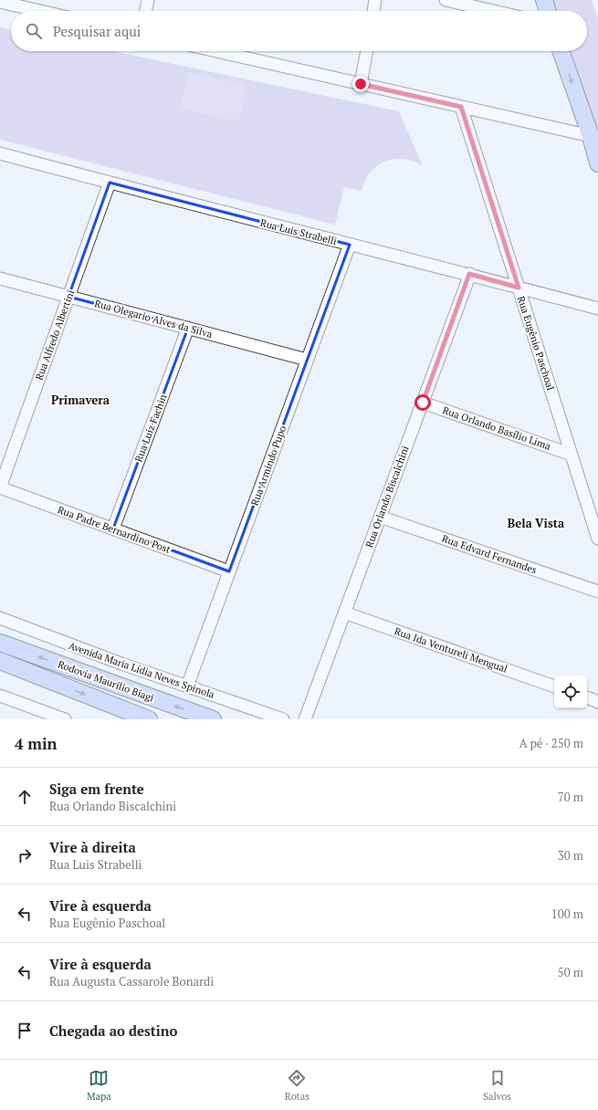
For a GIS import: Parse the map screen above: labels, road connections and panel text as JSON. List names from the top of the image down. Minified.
{"streets":{"main road":["Rodovia Maurílio Biagi"],"street":["Rua Luis Strabelli","Rua Olegario Alves da Silva","Rua Alfredo Albertini","Rua Eugênio Paschoal","Rua Luiz Fachin","Rua Orlando Basílio Lima","Rua Armindo Pupo","Rua Orlando Biscalchini","Rua Padre Bernardino Post","Rua Edvard Fernandes","Rua Ida Ventureli Mengual","Avenida Maria Lídia Neves Spinola"]},"crossings":[["Rua Luis Strabelli","Rua Alfredo Albertini"],["Rua Luis Strabelli","Rua Eugênio Paschoal"],["Rua Luis Strabelli","Rua Armindo Pupo"],["Rua Luis Strabelli","Rua Orlando Biscalchini"],["Rua Olegario Alves da Silva","Rua Alfredo Albertini"],["Rua Olegario Alves da Silva","Rua Luiz Fachin"],["Rua Olegario Alves da Silva","Rua Armindo Pupo"],["Rua Alfredo Albertini","Rua Padre Bernardino Post"],["Rua Eugênio Paschoal","Rua Orlando Basílio Lima"],["Rua Luiz Fachin","Rua Padre Bernardino Post"],["Rua Orlando Basílio Lima","Rua Orlando Biscalchini"],["Rua Armindo Pupo","Rua Padre Bernardino Post"],["Rua Armindo Pupo","Avenida Maria Lídia Neves Spinola"],["Rua Orlando Biscalchini","Rua Edvard Fernandes"],["Rua Orlando Biscalchini","Rua Ida Ventureli Mengual"]],"districts":["Primavera","Bela Vista"],"page":{"search":"Pesquisar aqui","heading":["4 min","A pé · 250 m"],"list":[["Siga em frente","Rua Orlando Biscalchini","70 m"],["Vire à direita","Rua Luis Strabelli","30 m"],["Vire à esquerda","Rua Eugênio Paschoal","100 m"],["Vire à esquerda","Rua Augusta Cassarole Bonardi","50 m"],"Chegada ao destino"],"nav":["Mapa","Rotas","Salvos"]}}
